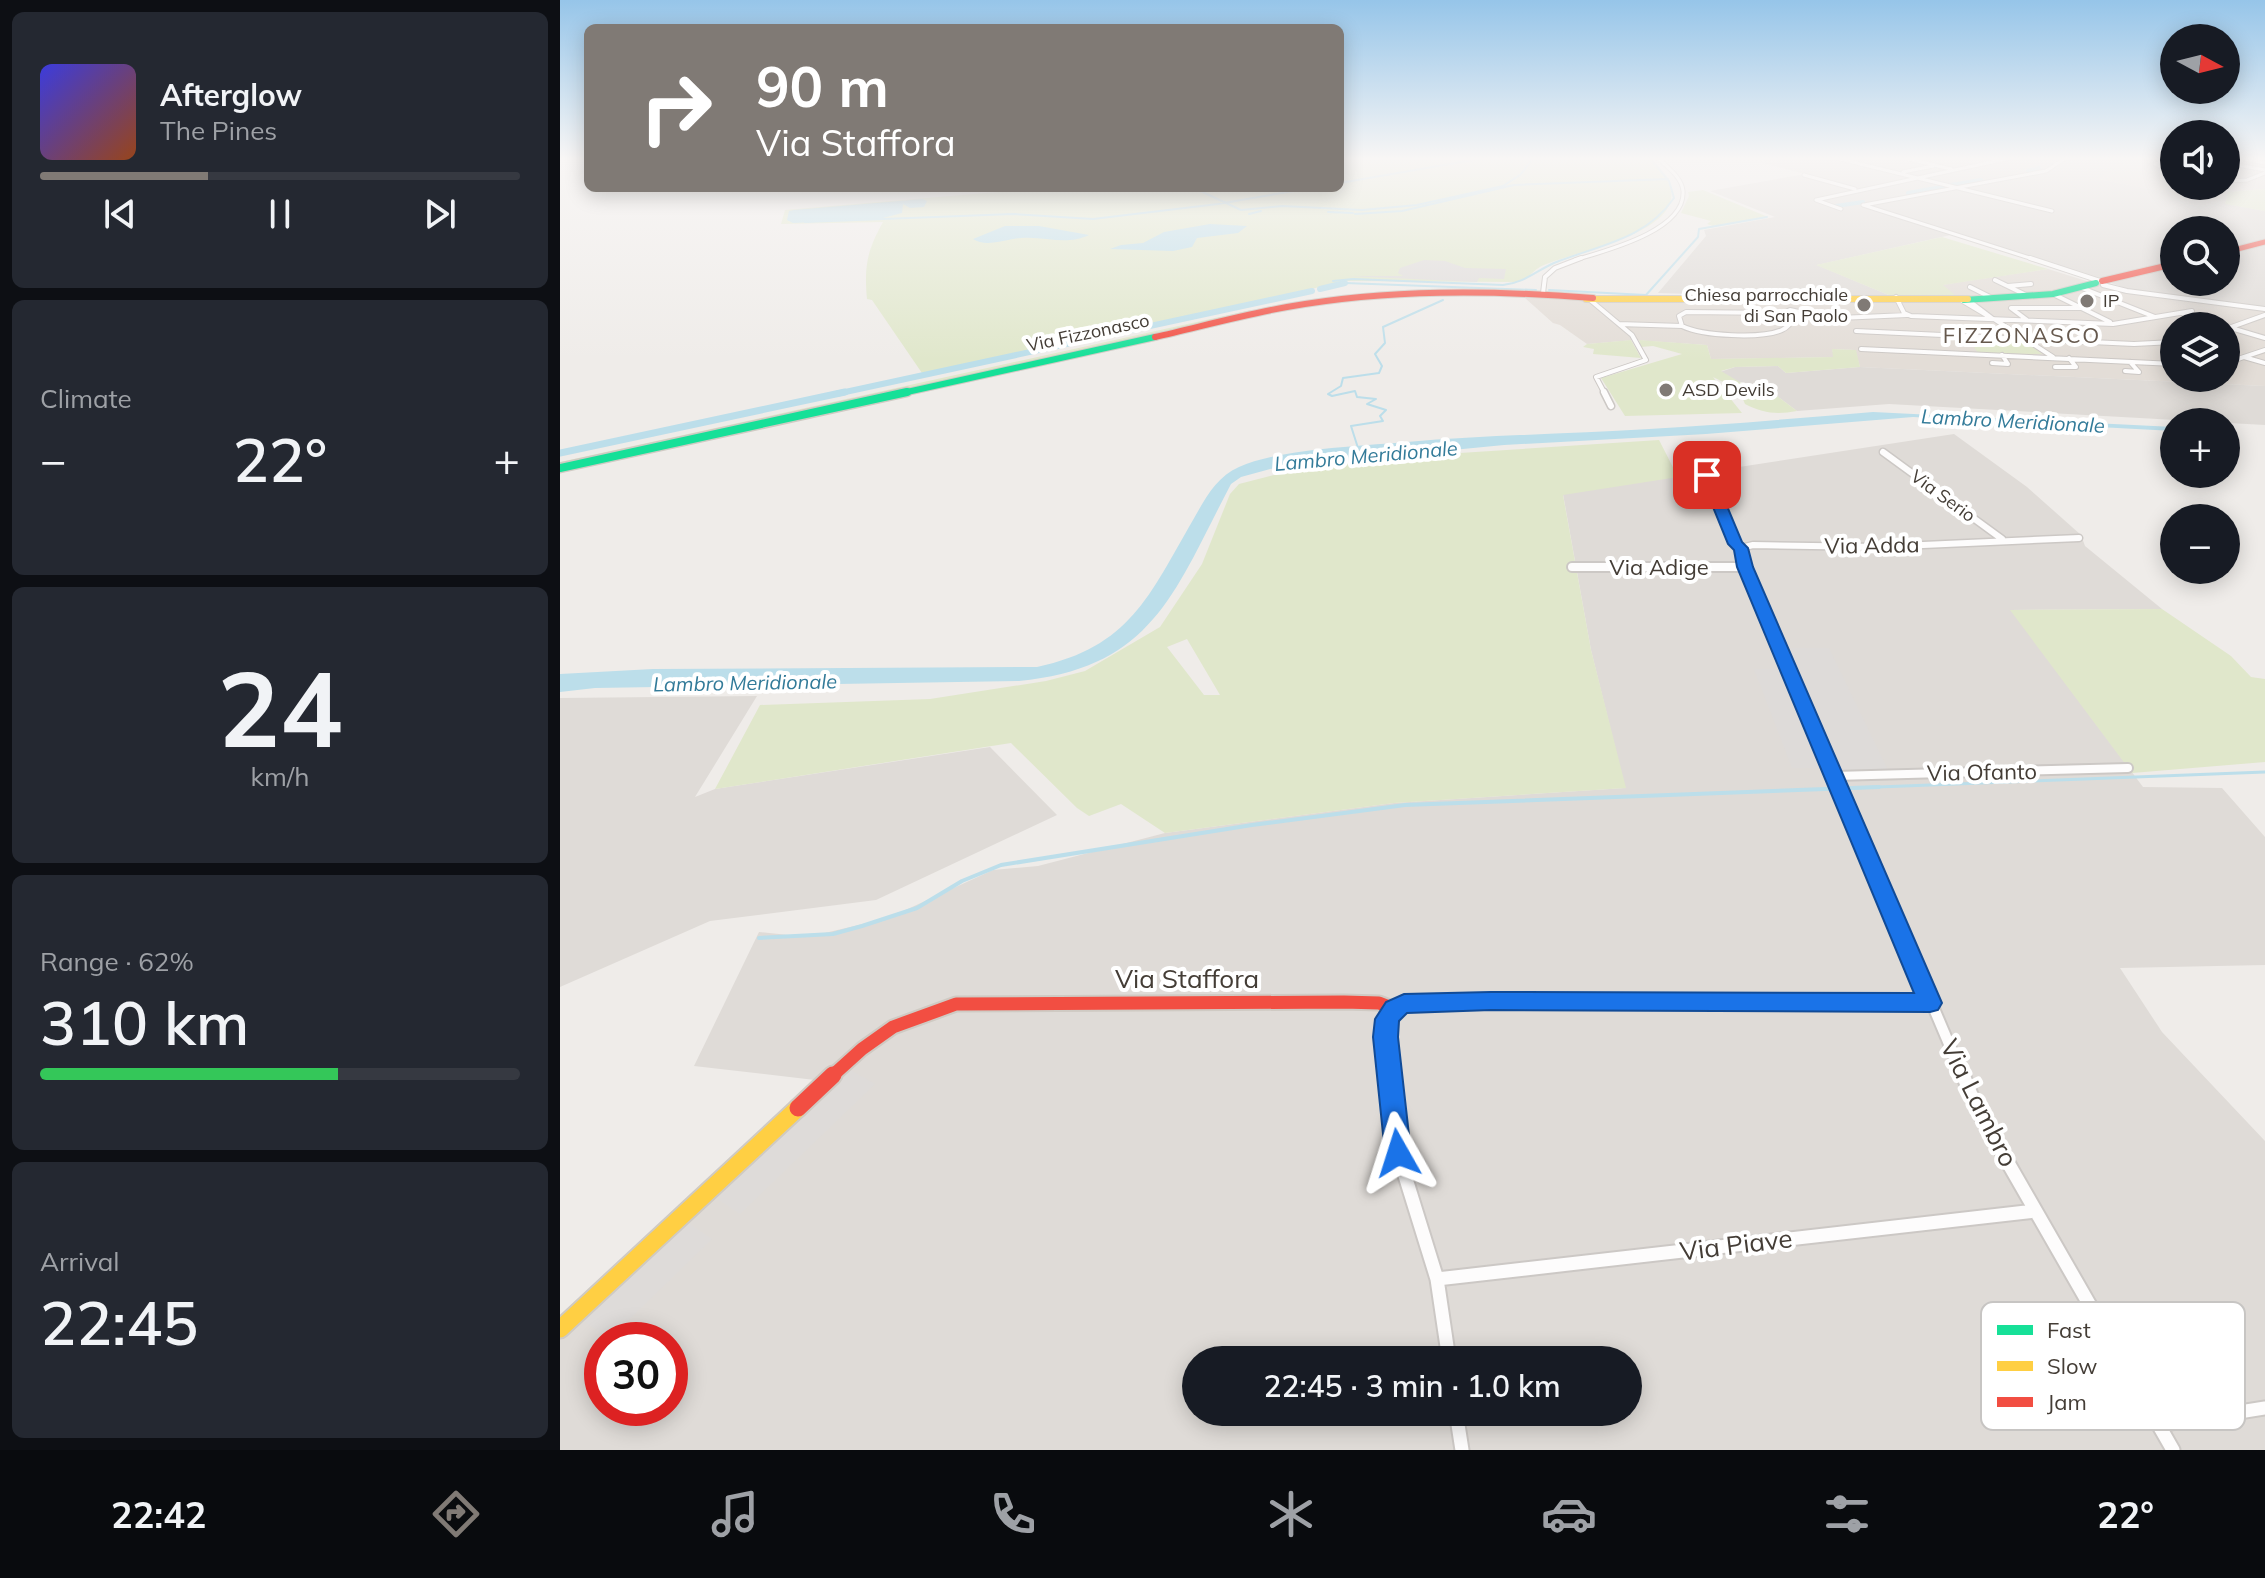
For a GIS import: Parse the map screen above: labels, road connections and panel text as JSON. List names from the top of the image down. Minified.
{"streets":{"main road":["Via Fizzonasco","Via Staffora"],"street":["Via Serio","Via Adda","Via Adige","Via Ofanto","Via Lambro","Via Piave"]},"crossings":[["Via Serio","Via Adda"],["Via Adda","Via Lambro"],["Via Adige","Via Lambro"],["Via Ofanto","Via Lambro"],["Via Staffora","Via Lambro"],["Via Lambro","Via Piave"]],"districts":["FIZZONASCO"],"water":["Lambro Meridionale"],"places":["IP","Chiesa parrocchiale di San Paolo","ASD Devils"],"legend":["Fast","Slow","Jam"],"north":"right","page":{"map_buttons":["+","−"],"turn":["90 m","Via Staffora"],"song":["Afterglow","The Pines"],"tile":["Climate",["24","km/h"],["Range · 62%","310 km"],["Arrival","22:45"]],"heat":["−","22°","+"],"limit":"30","trip":"22:45 · 3 min · 1.0 km","tabs":["22:42","22°"]}}
